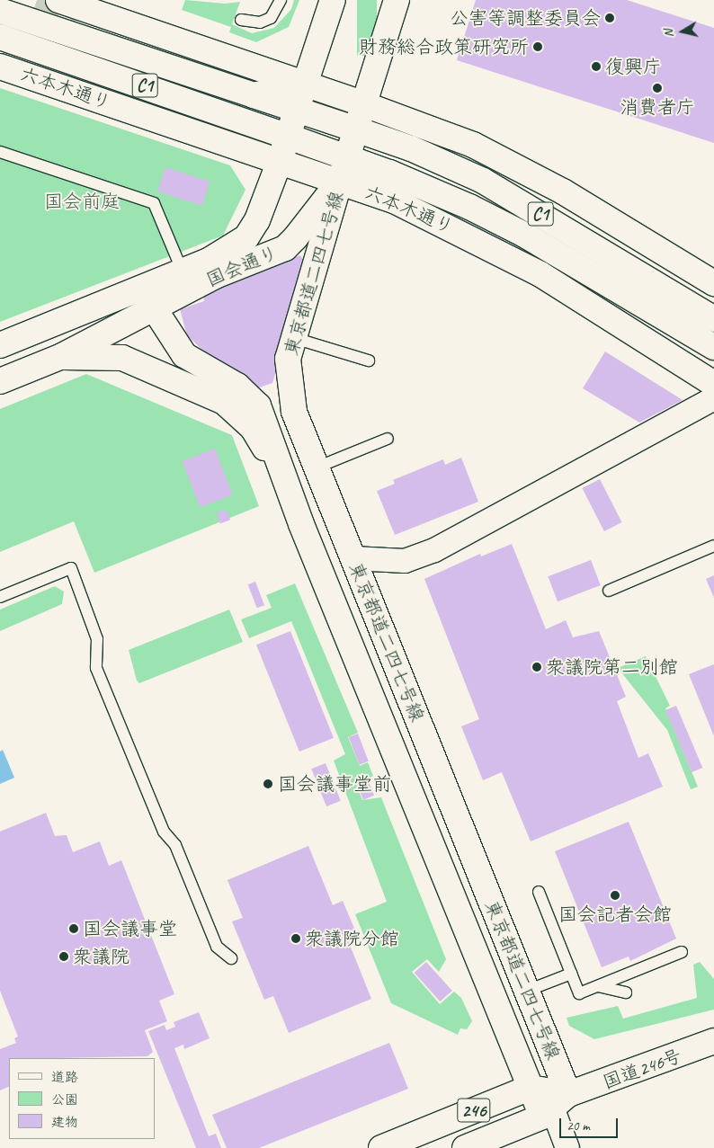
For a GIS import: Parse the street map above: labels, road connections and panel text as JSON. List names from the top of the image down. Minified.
{"streets":{"main road":["C1","六本木通り","国会通り","東京都道二四七号線","国道246号","246"]},"crossings":[["C1","六本木通り"],["C1","国会通り"],["C1","東京都道二四七号線"],["六本木通り","国会通り"],["六本木通り","東京都道二四七号線"],["国会通り","東京都道二四七号線"],["東京都道二四七号線","国道246号"],["東京都道二四七号線","246"],["国道246号","246"]],"parks":["国会前庭"],"places":["公害等調整委員会","財務総合政策研究所","復興庁","消費者庁","衆議院第二別館","国会議事堂前","国会記者会館","国会議事堂","衆議院分館","衆議院"],"legend":["道路","公園","建物"],"scale_bar":"20 m","north":"left"}
